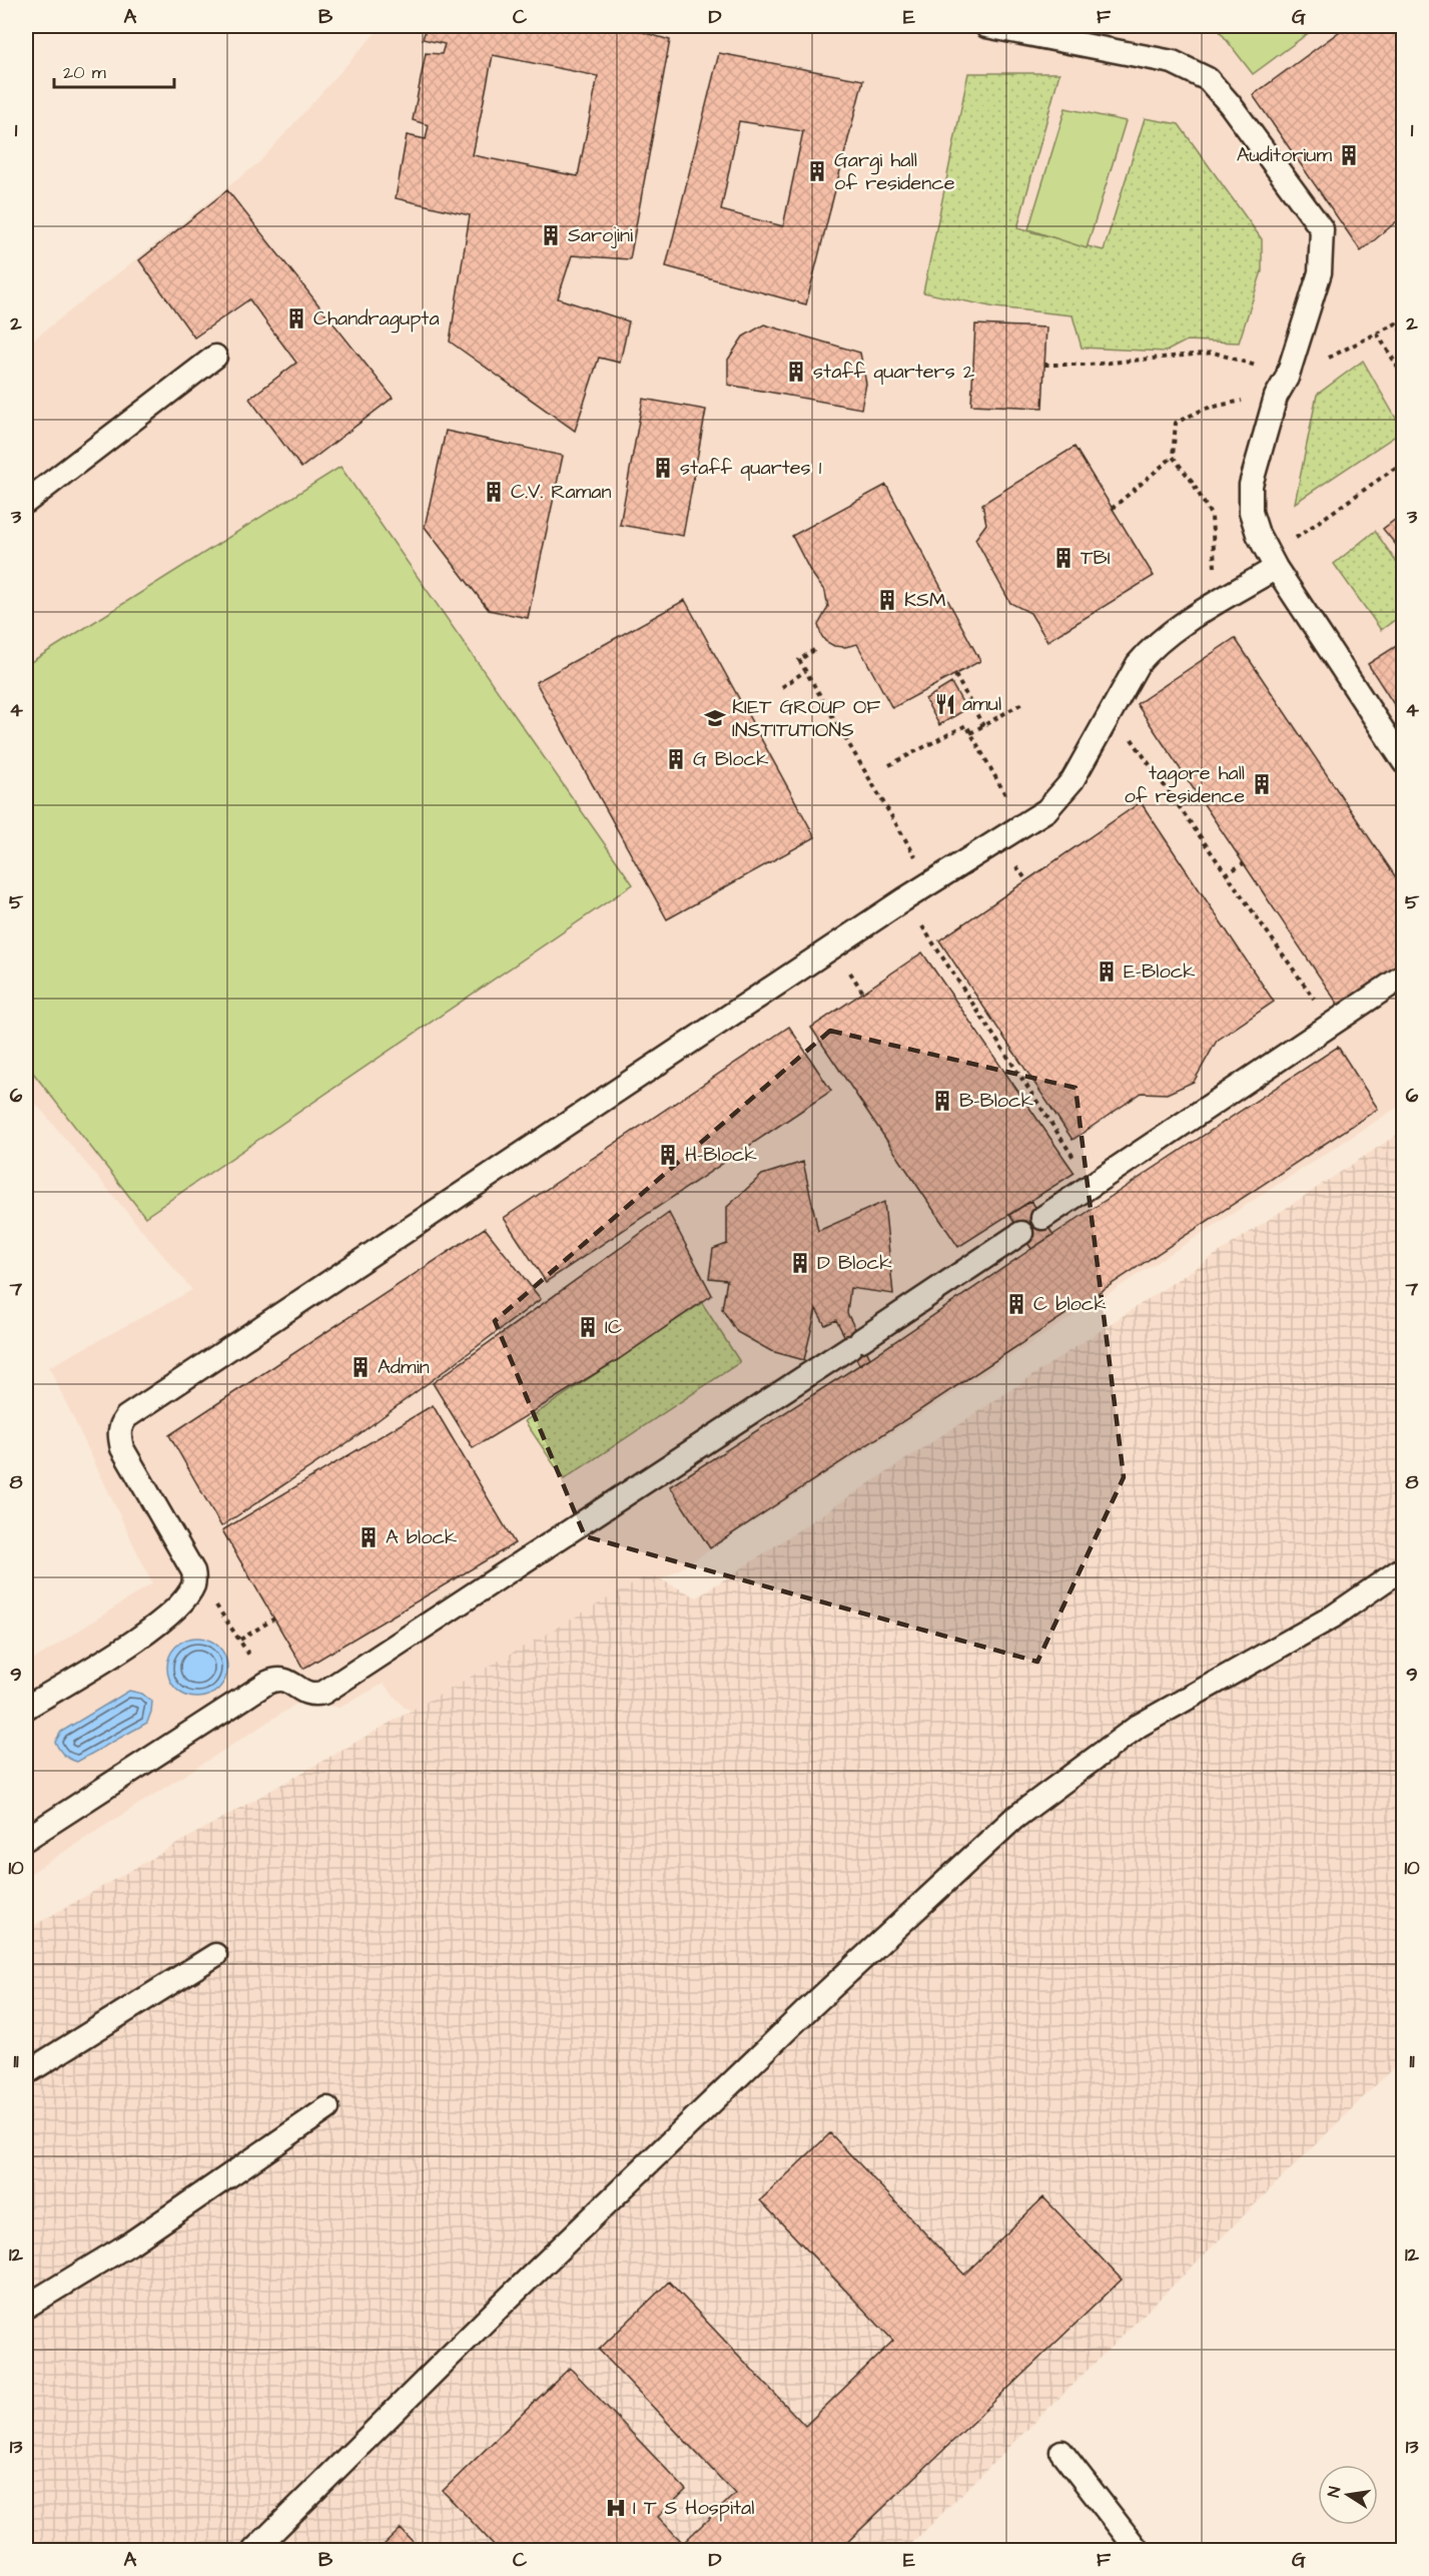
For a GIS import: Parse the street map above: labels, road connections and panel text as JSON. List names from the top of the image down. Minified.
{"places":{"building":["Auditorium","Gargi hall of residence","Sarojini","Chandragupta","staff quarters 2","staff quartes 1","C.V. Raman","TBI","KSM","G Block","tagore hall of residence","E-Block","B-Block","H-Block","D Block","C block","IC","Admin","A block"],"restaurant":["amul"],"school or university":["KIET GROUP OF INSTITUTIONS"],"hospital":["I T S Hospital"]},"scale_bar":"20 m","north":"left","grid":{"columns":["A","B","C","D","E","F","G"],"rows":["1","2","3","4","5","6","7","8","9","10","11","12","13"]}}
